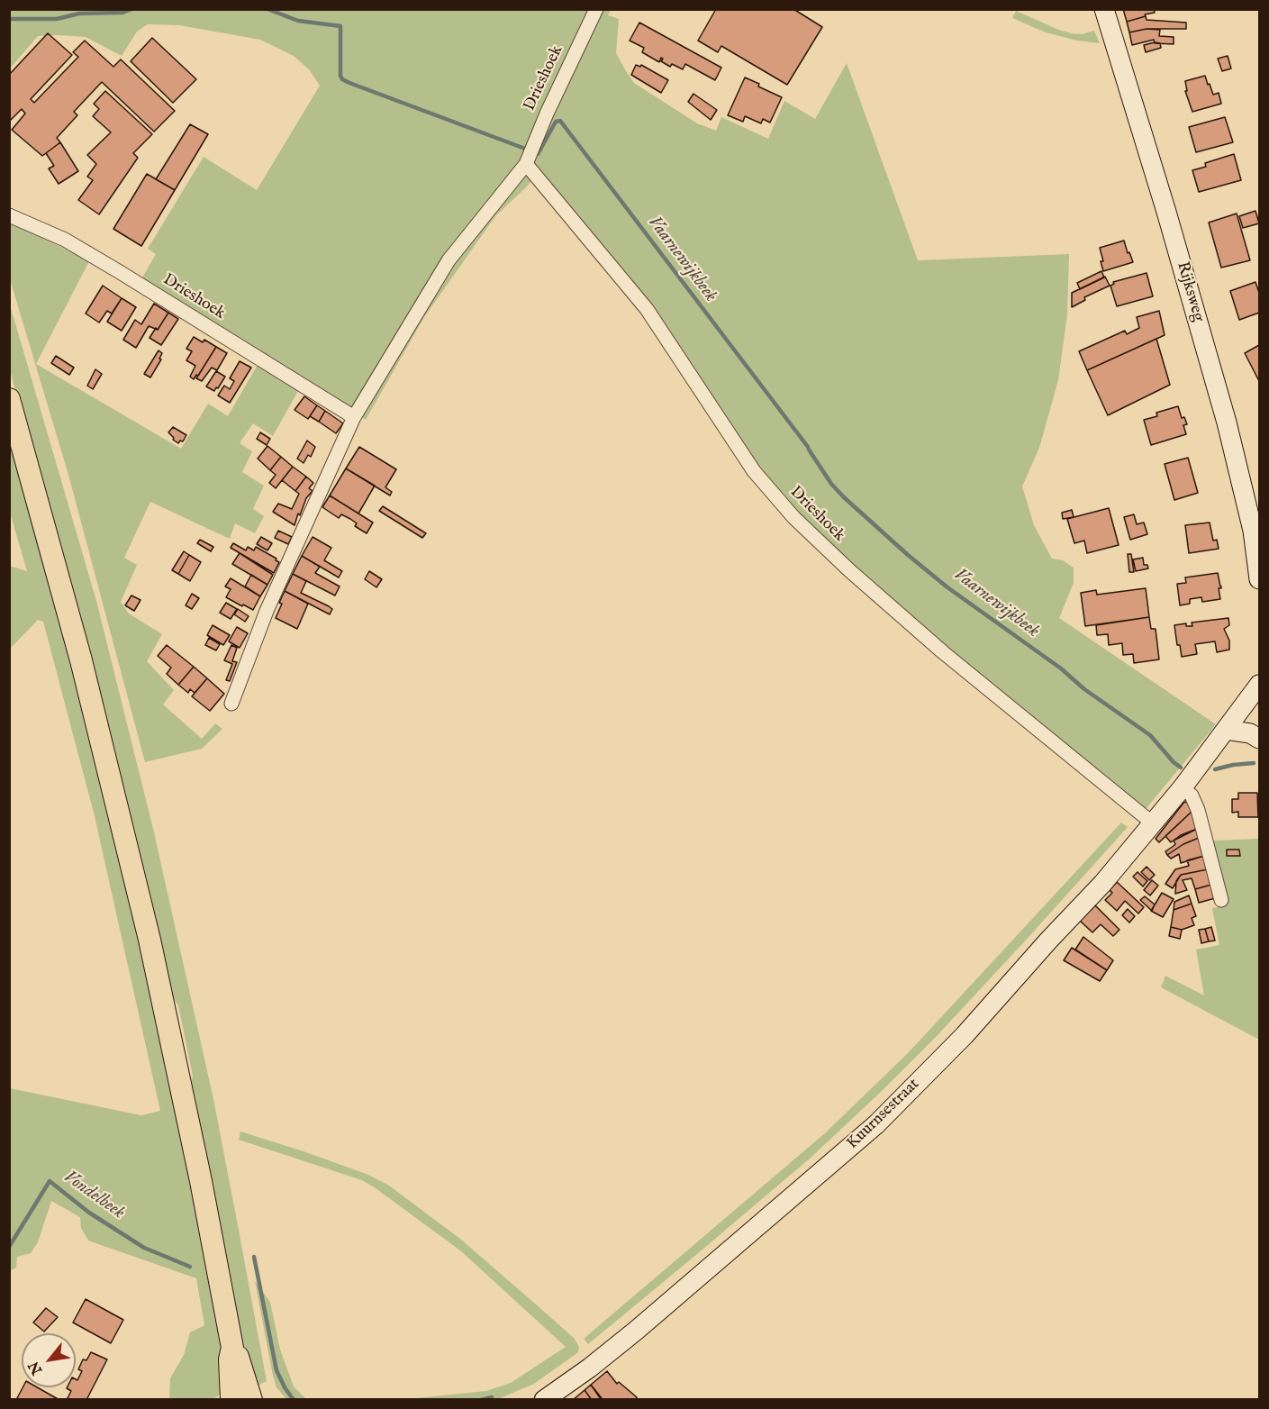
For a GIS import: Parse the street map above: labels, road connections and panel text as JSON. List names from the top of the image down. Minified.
{"streets":{"street":["Drieshoek","Rijksweg","Kuurnsestraat"]},"crossings":[["Drieshoek","Kuurnsestraat"]],"water":["Vaarnewijkbeek","Vondelbeek"],"north":"bottom left"}
